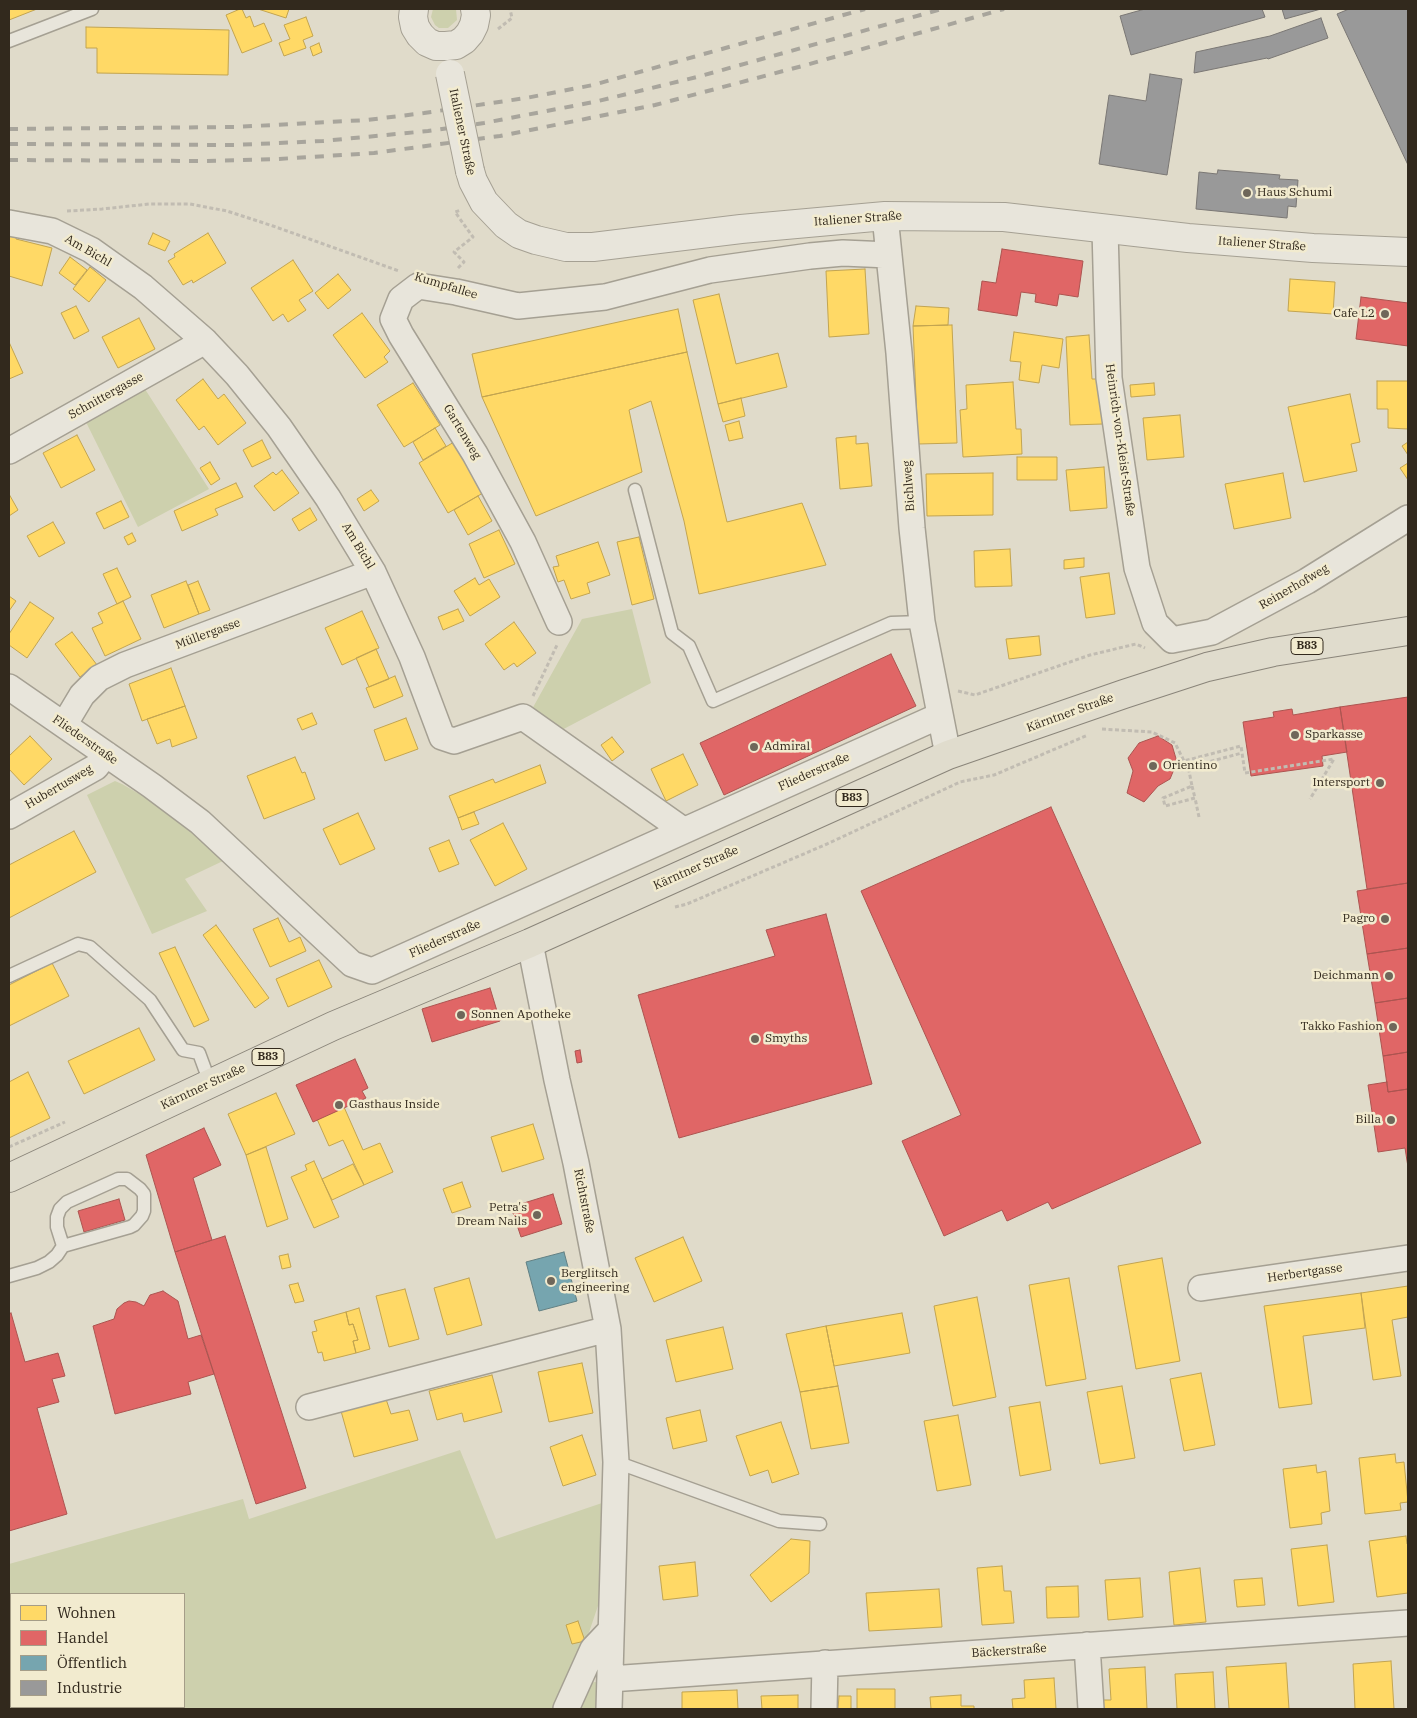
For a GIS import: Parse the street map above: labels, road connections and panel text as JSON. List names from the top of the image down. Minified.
{"streets":{"main road":["B83","Kärntner Straße"],"street":["Italiener Straße","Am Bichl","Kumpfallee","Schnittergasse","Gartenweg","Heinrich-von-Kleist-Straße","Bichlweg","Reinerhofweg","Müllergasse","Fliederstraße","Hubertusweg","Richtstraße","Herbertgasse","Bäckerstraße"]},"crossings":[["Italiener Straße","Heinrich-von-Kleist-Straße"],["Italiener Straße","Bichlweg"],["Am Bichl","Schnittergasse"],["Am Bichl","Müllergasse"],["Kumpfallee","Gartenweg"],["Kumpfallee","Bichlweg"],["Heinrich-von-Kleist-Straße","Reinerhofweg"],["Bichlweg","Kärntner Straße"],["Bichlweg","Fliederstraße"],["Müllergasse","Fliederstraße"],["Kärntner Straße","Richtstraße"],["Fliederstraße","Hubertusweg"],["Richtstraße","Bäckerstraße"]],"places":["Haus Schumi","Cafe L2","Sparkasse","Admiral","Orientino","Intersport","Pagro","Deichmann","Sonnen Apotheke","Takko Fashion","Smyths","Gasthaus Inside","Billa","Petra's Dream Nails","Berglitsch engineering"],"legend":["Wohnen","Handel","Öffentlich","Industrie"]}
